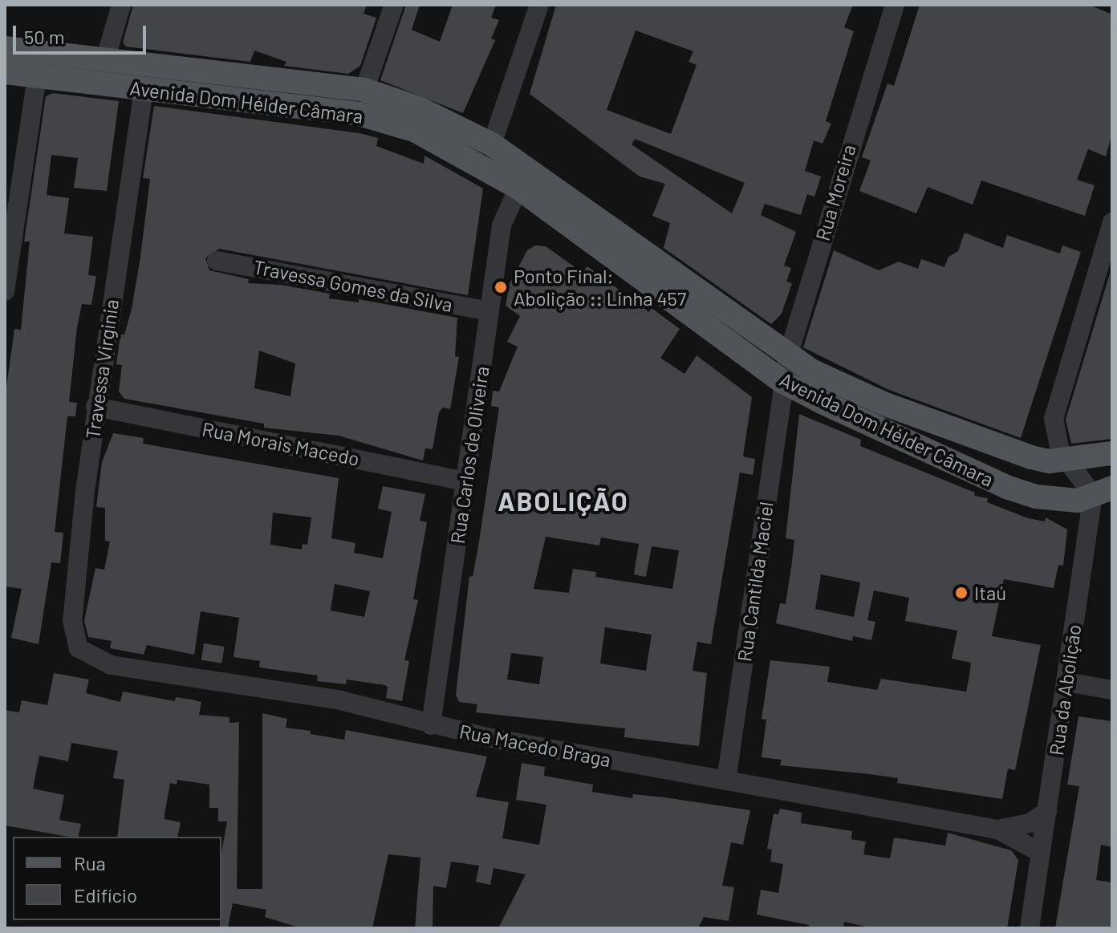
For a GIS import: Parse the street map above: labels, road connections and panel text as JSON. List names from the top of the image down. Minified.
{"streets":{"main road":["Avenida Dom Hélder Câmara"],"street":["Rua Moreira","Travessa Gomes da Silva","Travessa Virginia","Rua Morais Macedo","Rua Carlos de Oliveira","Rua Cantilda Maciel","Rua da Abolição","Rua Macedo Braga"]},"crossings":[["Avenida Dom Hélder Câmara","Rua Moreira"],["Avenida Dom Hélder Câmara","Travessa Virginia"],["Avenida Dom Hélder Câmara","Rua Carlos de Oliveira"],["Avenida Dom Hélder Câmara","Rua Cantilda Maciel"],["Avenida Dom Hélder Câmara","Rua da Abolição"],["Rua Moreira","Rua Cantilda Maciel"],["Travessa Gomes da Silva","Rua Carlos de Oliveira"],["Travessa Virginia","Rua Morais Macedo"],["Travessa Virginia","Rua Macedo Braga"],["Rua Morais Macedo","Rua Carlos de Oliveira"],["Rua Carlos de Oliveira","Rua Macedo Braga"],["Rua Cantilda Maciel","Rua Macedo Braga"],["Rua da Abolição","Rua Macedo Braga"]],"districts":["ABOLIÇÃO"],"places":["Ponto Final: Abolição :: Linha 457","Itaú"],"legend":["Rua","Edifício"],"scale_bar":"50 m"}
